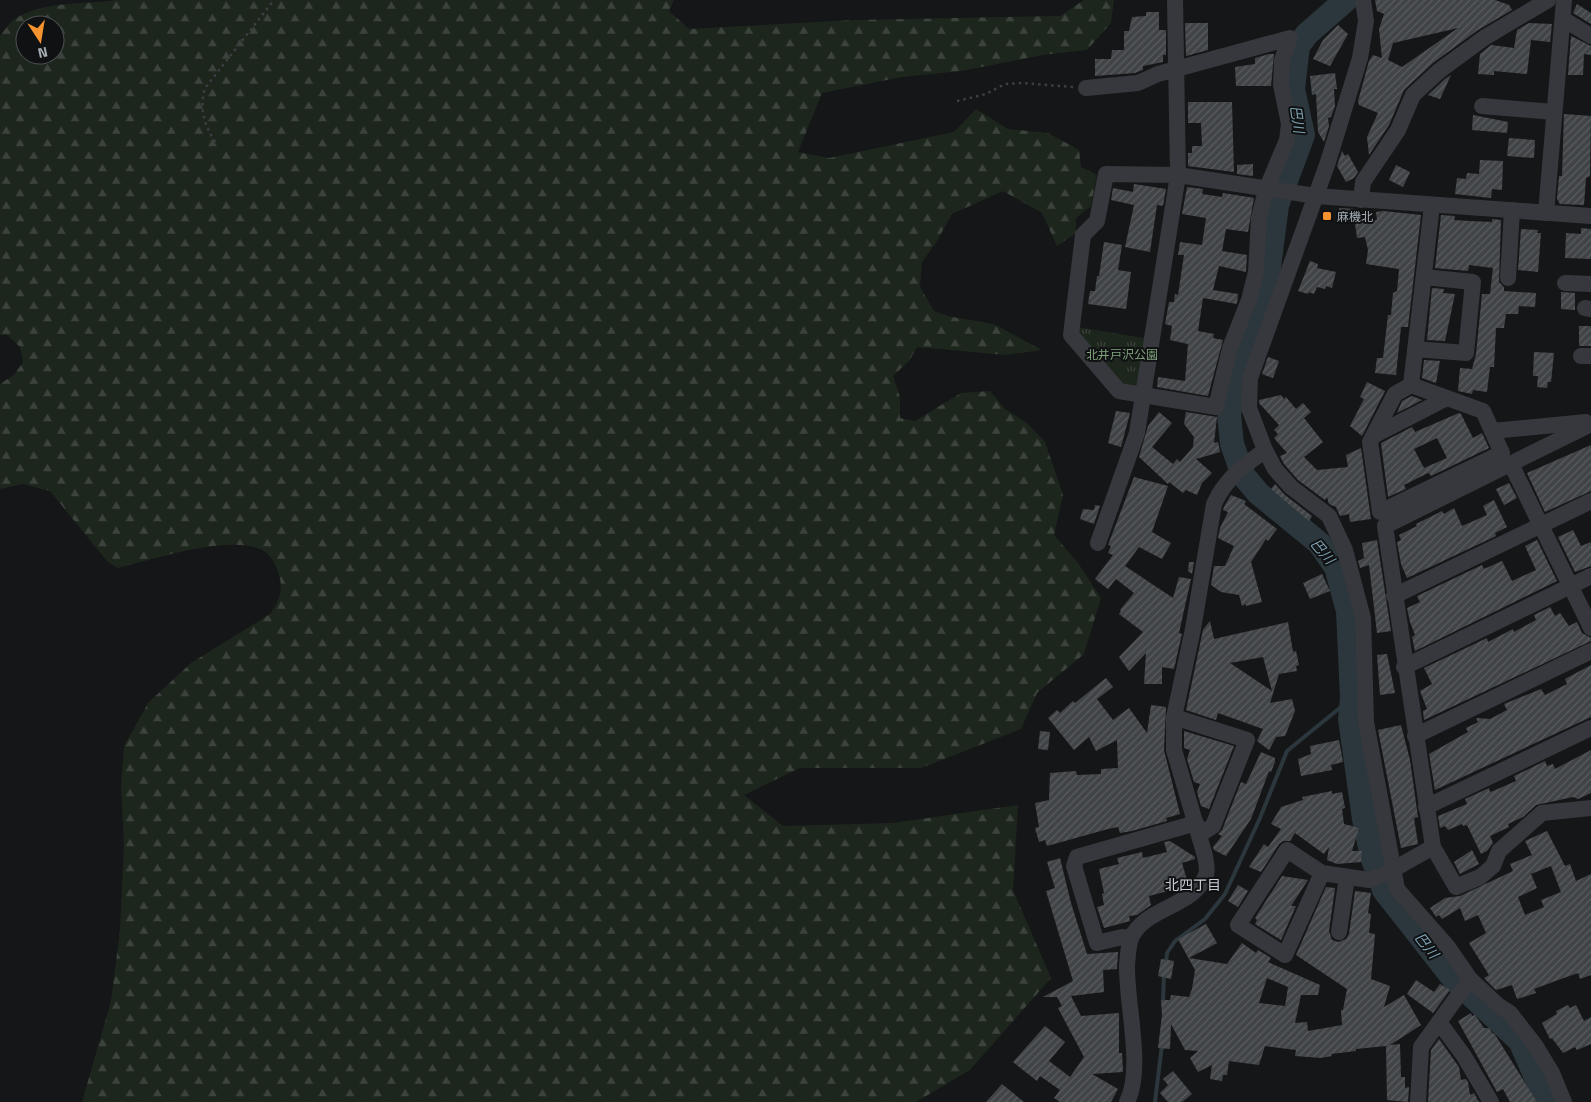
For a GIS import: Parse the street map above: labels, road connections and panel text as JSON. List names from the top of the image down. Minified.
{"districts":["北四丁目"],"water":["巴川"],"parks":["北井戸沢公園"],"places":{"transit":["麻機北"]},"north":"bottom"}
